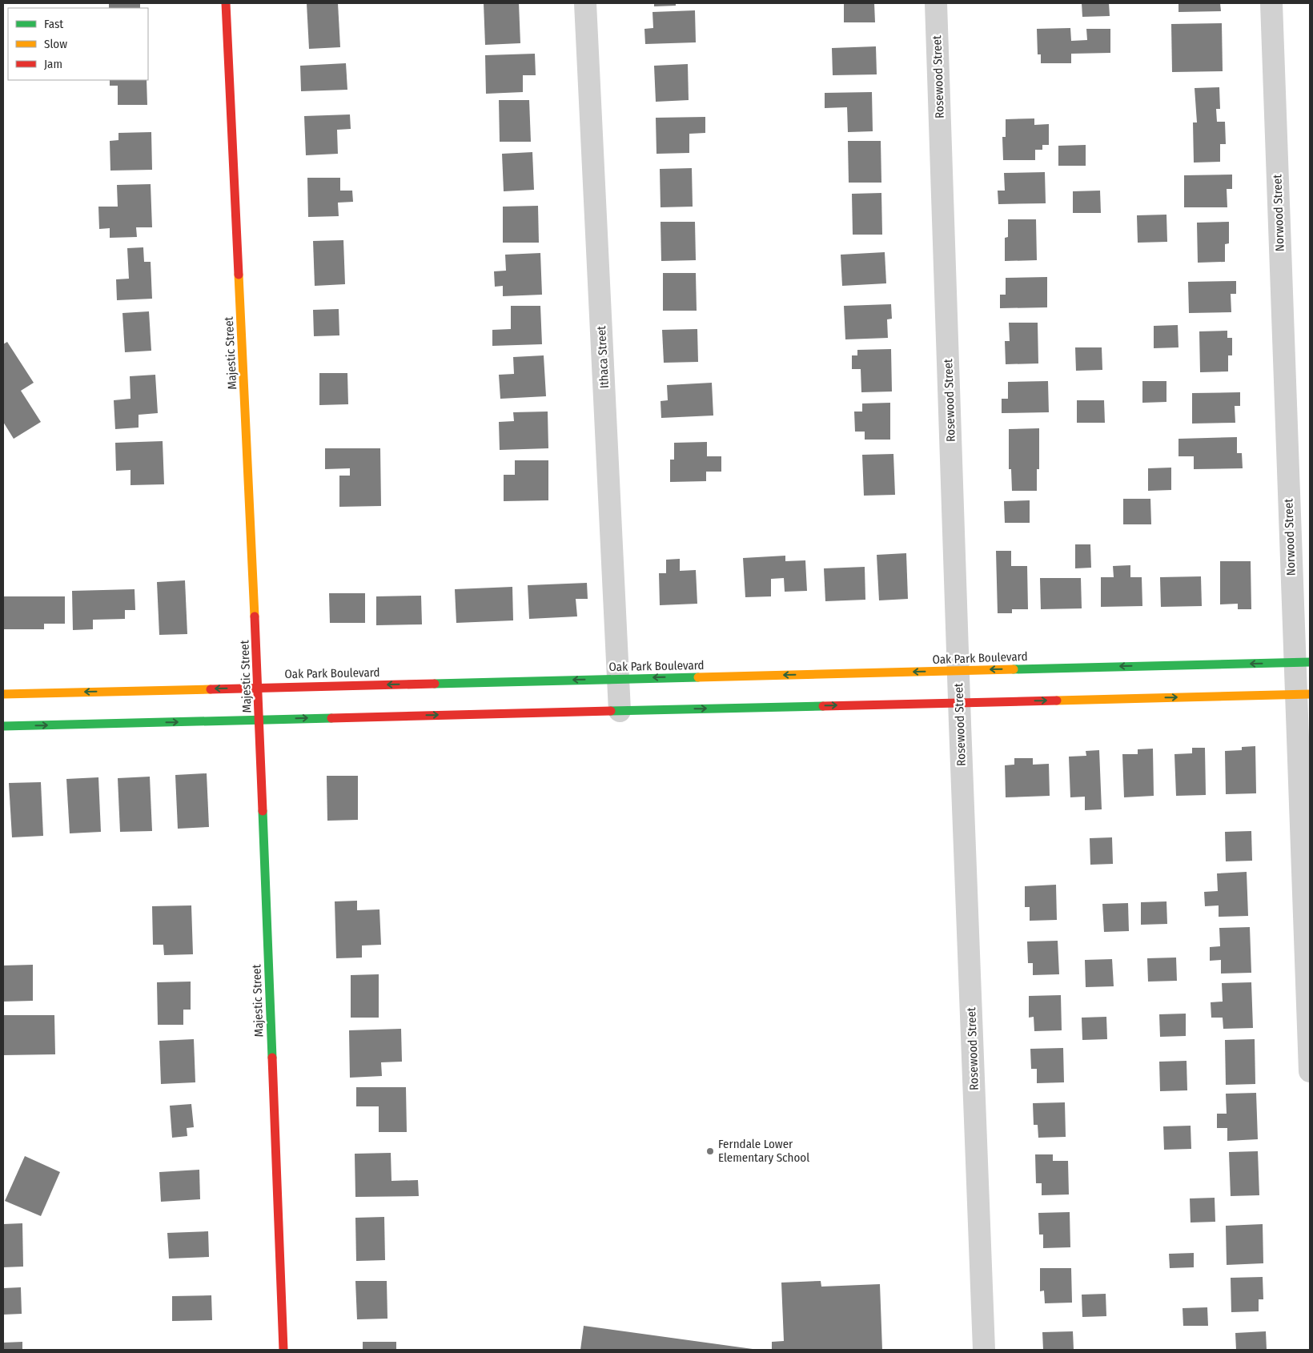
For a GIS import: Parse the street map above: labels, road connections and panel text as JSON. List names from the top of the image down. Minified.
{"streets":{"street":["Rosewood Street","Norwood Street","Majestic Street","Ithaca Street","Oak Park Boulevard"]},"crossings":[["Rosewood Street","Oak Park Boulevard"],["Norwood Street","Oak Park Boulevard"],["Majestic Street","Oak Park Boulevard"],["Ithaca Street","Oak Park Boulevard"]],"places":["Ferndale Lower Elementary School"],"legend":["Fast","Slow","Jam"]}
